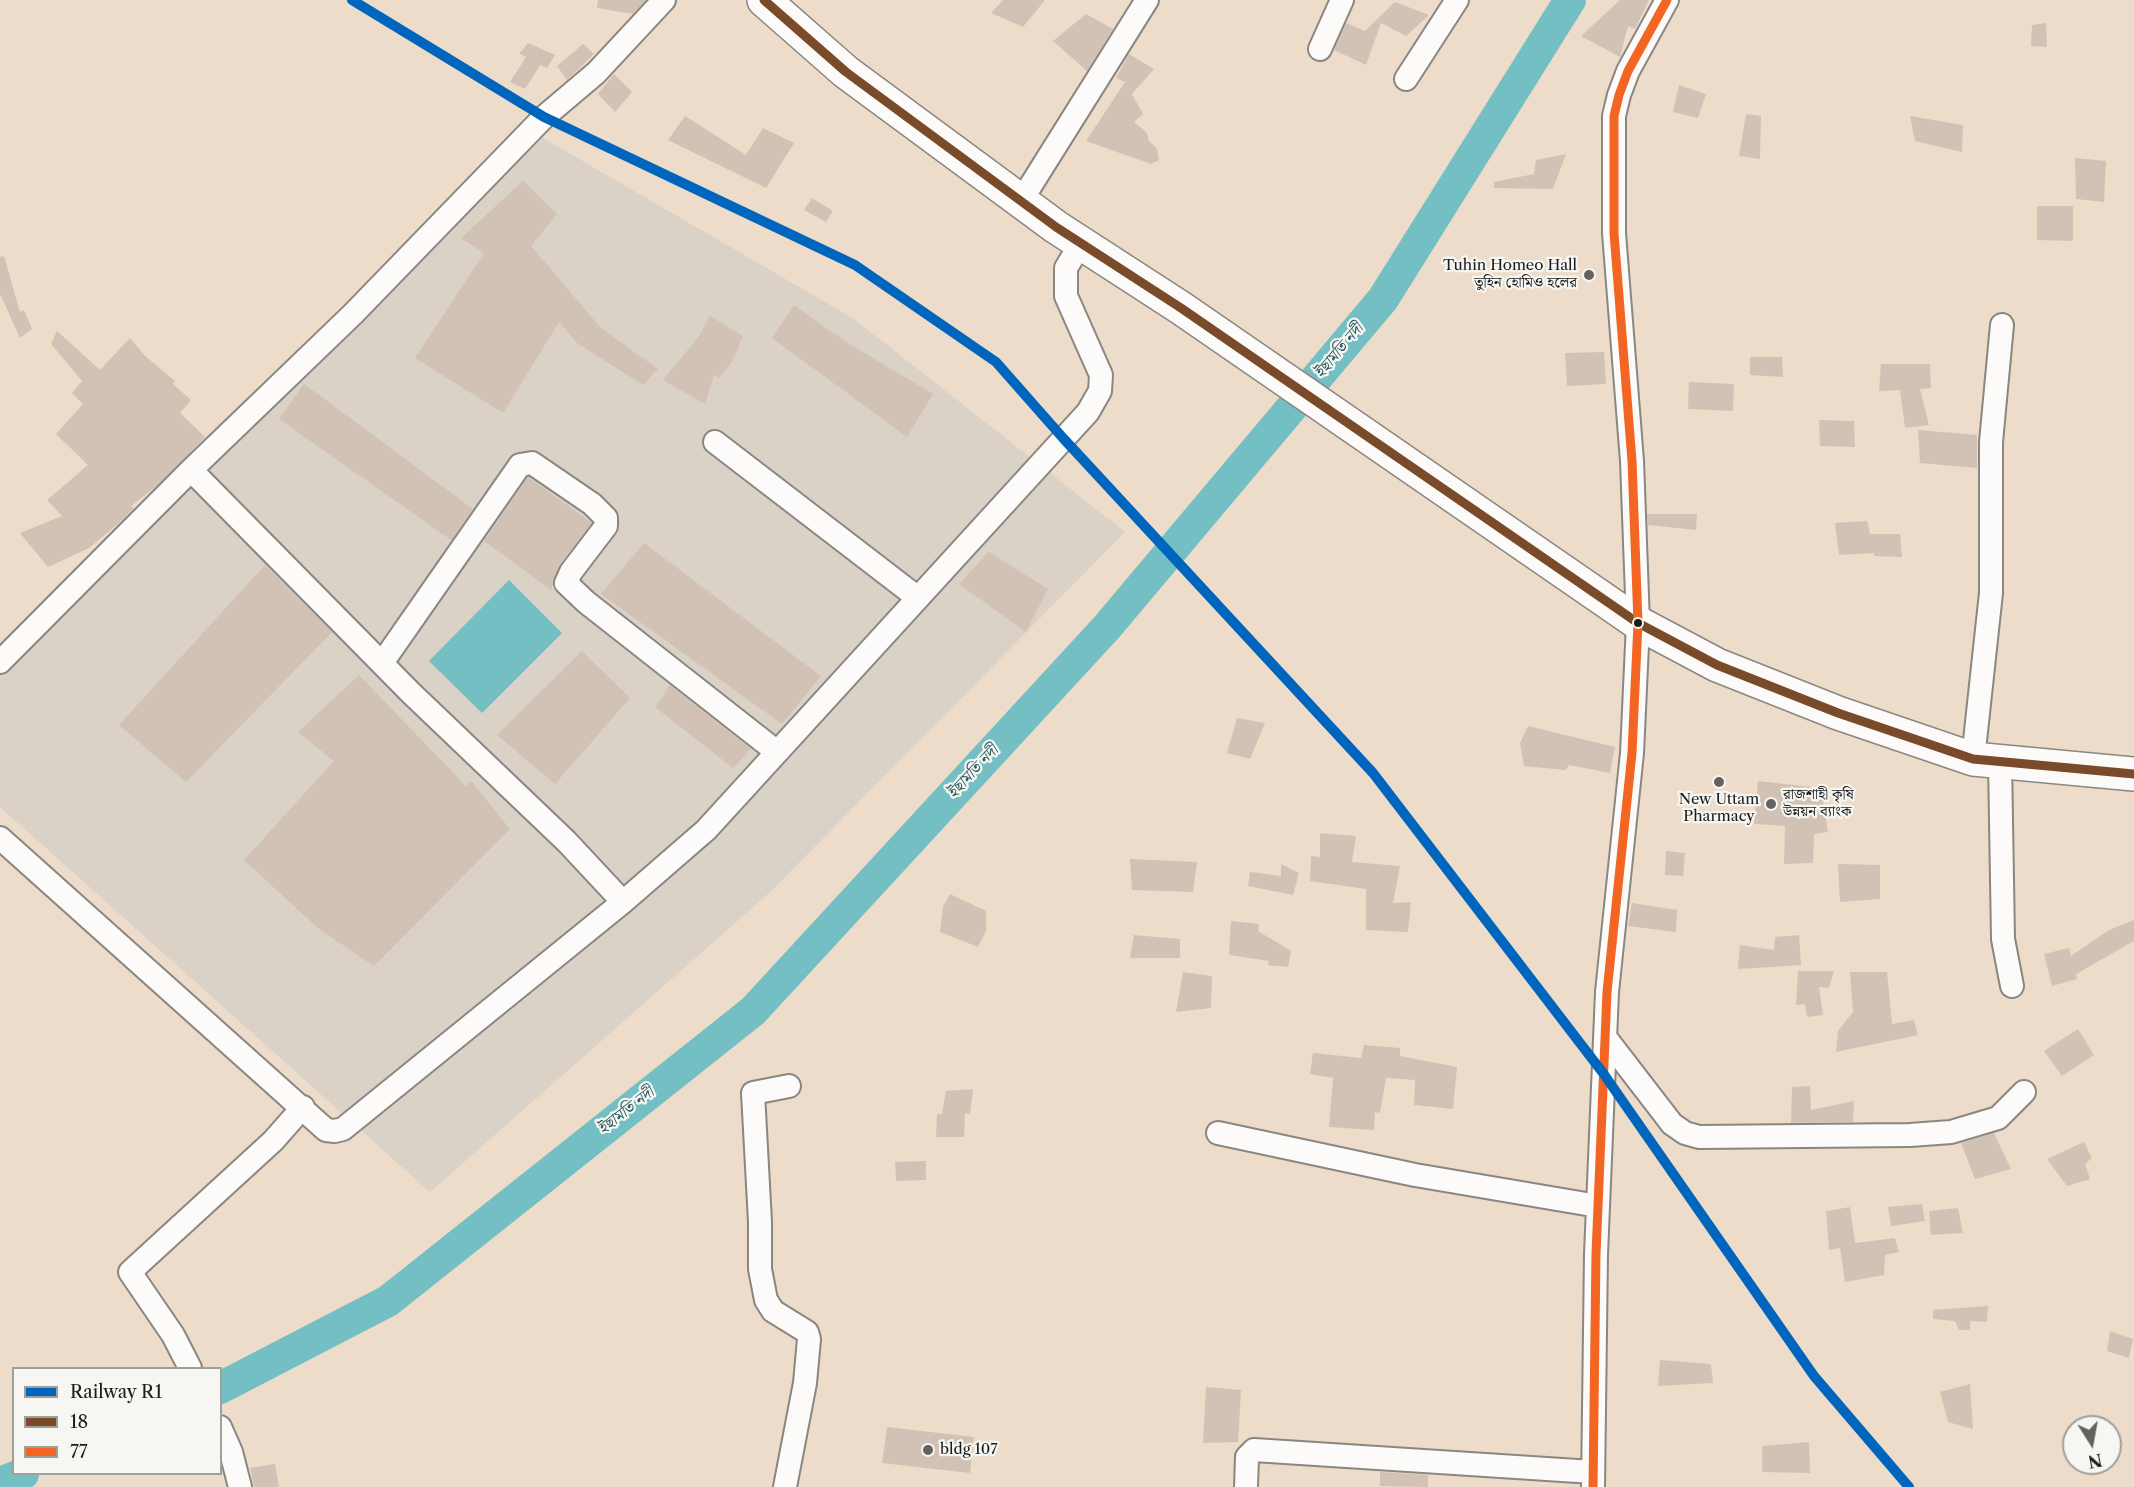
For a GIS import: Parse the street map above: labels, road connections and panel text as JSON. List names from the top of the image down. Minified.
{"water":["ইছামতি নদী"],"places":["Tuhin Homeo Hall তুহিন হোমিও হলের","New Uttam Pharmacy","রাজশাহী কৃষি উন্নয়ন ব্যাংক","bldg 107"],"lines":["rail line R1","transit line 18","transit line 77"],"legend":["Railway R1","18","77"],"north":"bottom"}
